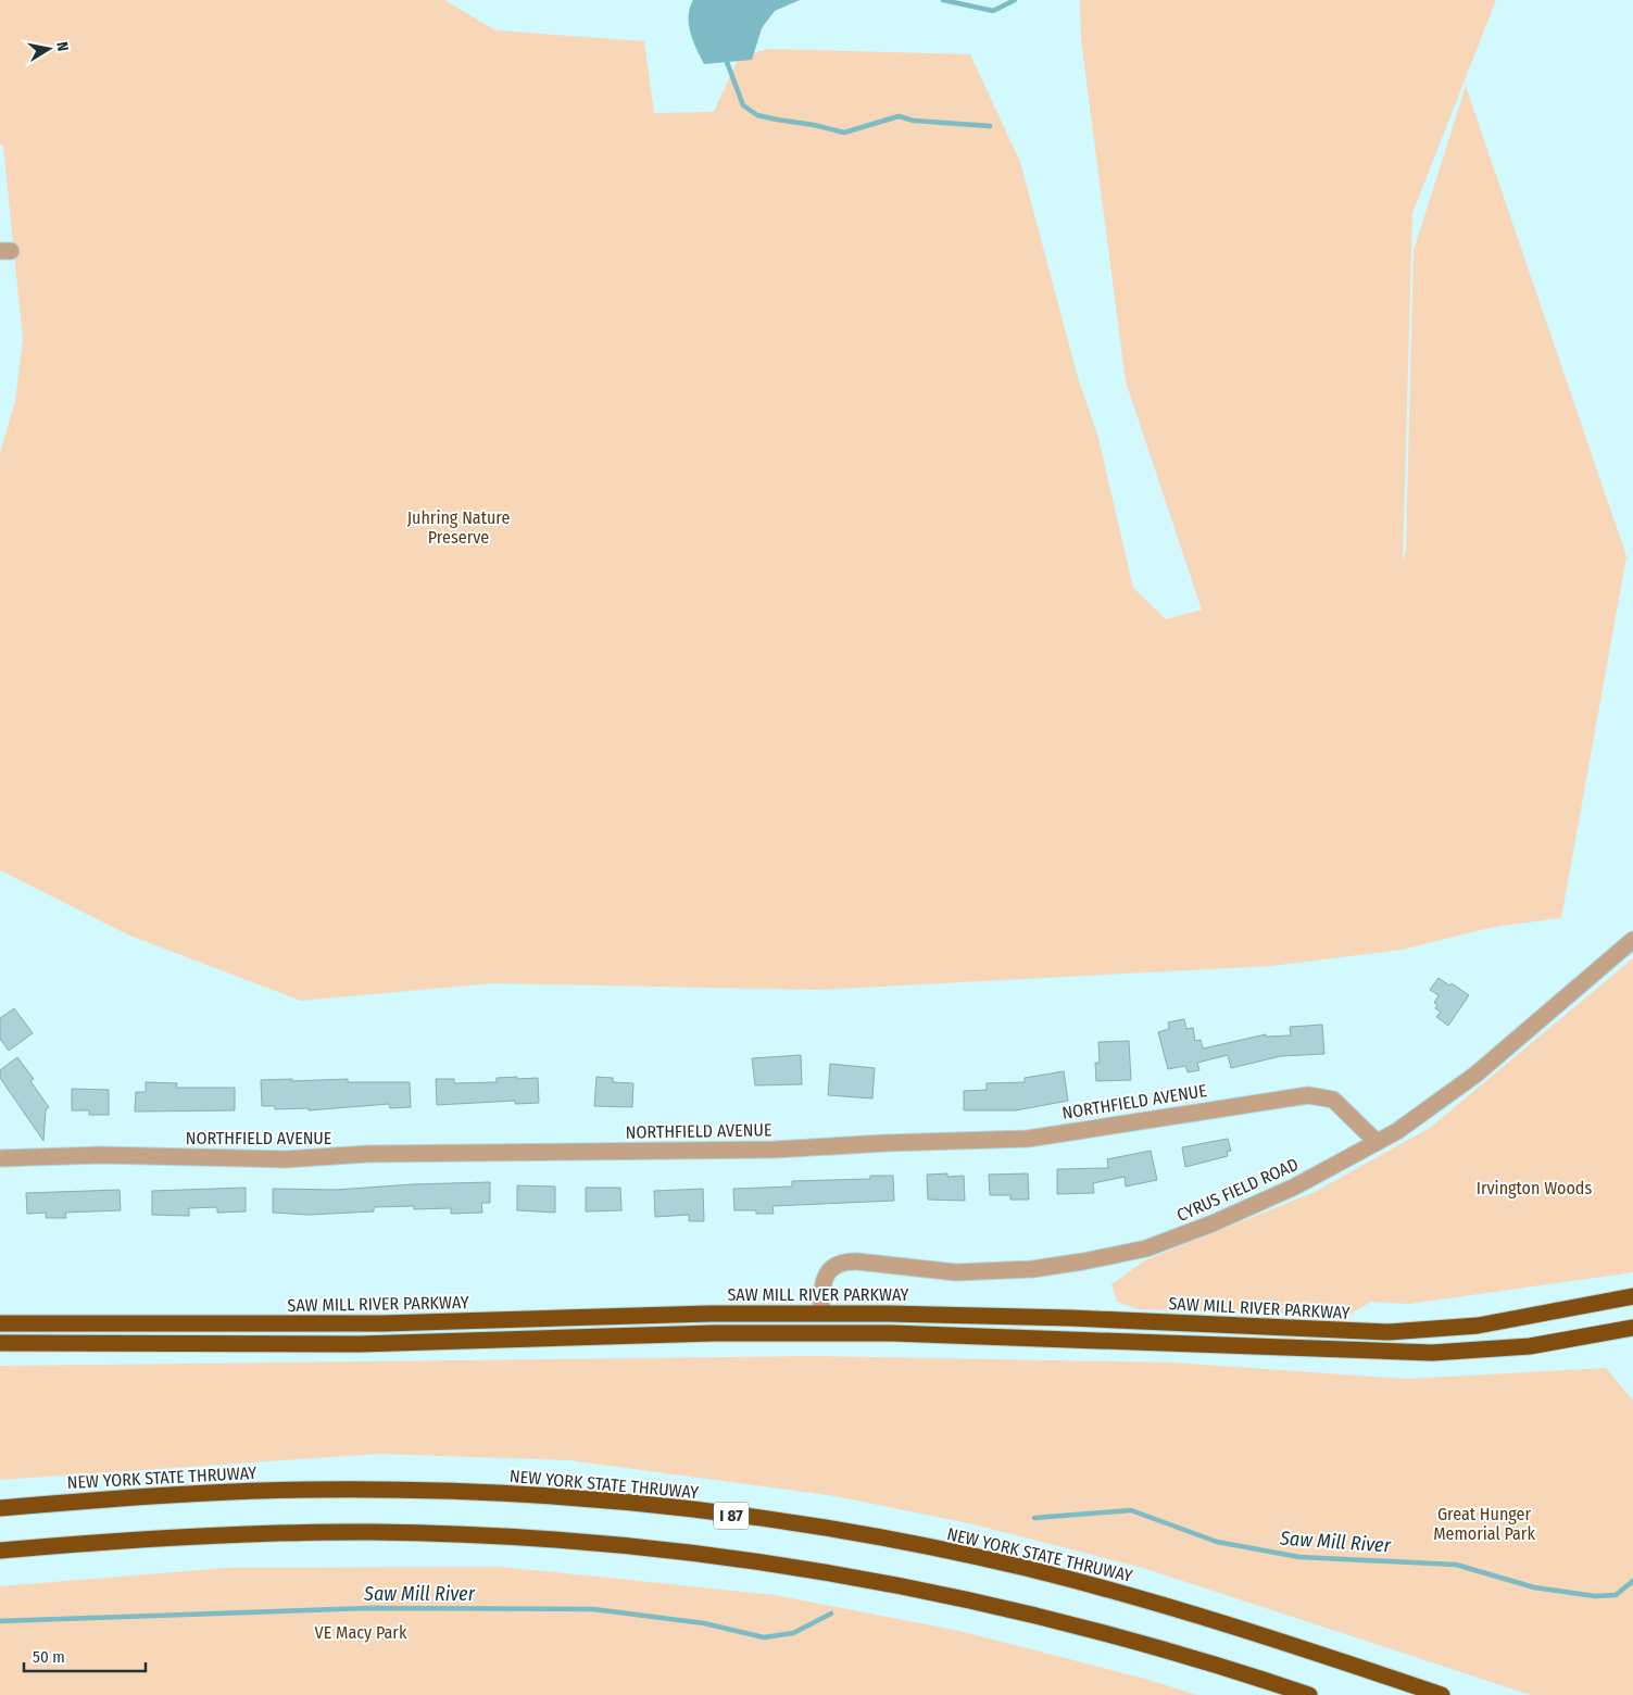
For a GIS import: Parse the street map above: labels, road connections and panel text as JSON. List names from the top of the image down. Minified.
{"streets":{"highway":["SAW MILL RIVER PARKWAY","NEW YORK STATE THRUWAY","I 87"],"street":["NORTHFIELD AVENUE","CYRUS FIELD ROAD"]},"crossings":[["NORTHFIELD AVENUE","CYRUS FIELD ROAD"],["CYRUS FIELD ROAD","SAW MILL RIVER PARKWAY"]],"water":["Saw Mill River"],"parks":["Juhring Nature Preserve","Irvington Woods","Great Hunger Memorial Park","VE Macy Park"],"scale_bar":"50 m","north":"right"}
